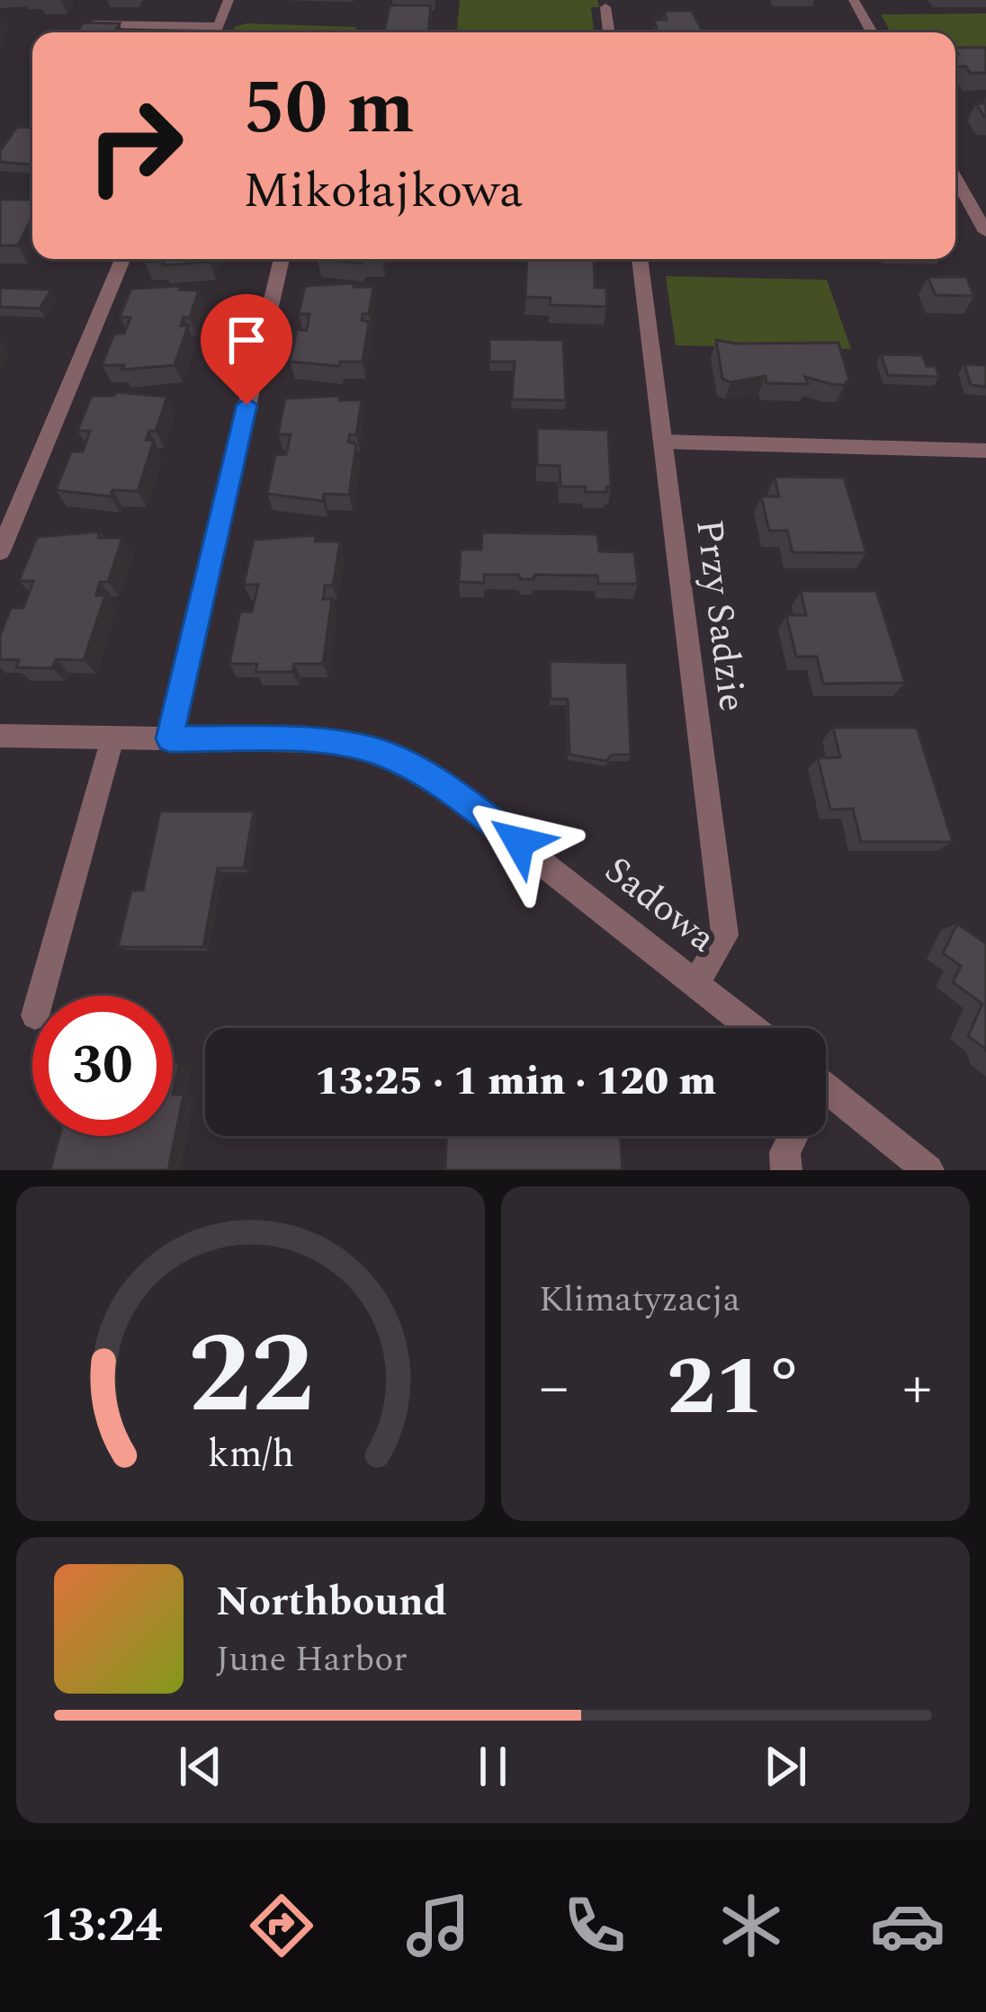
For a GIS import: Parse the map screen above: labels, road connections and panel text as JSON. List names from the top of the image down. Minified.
{"streets":{"street":["Przy Sadzie","Sadowa"]},"crossings":[["Przy Sadzie","Sadowa"]],"page":{"turn":["50 m","Mikołajkowa"],"limit":"30","trip":"13:25 · 1 min · 120 m","tile":"Klimatyzacja","heat":["−","21°","+"],"song":["Northbound","June Harbor"],"tabs":"13:24","gauge":["22","km/h"]}}
